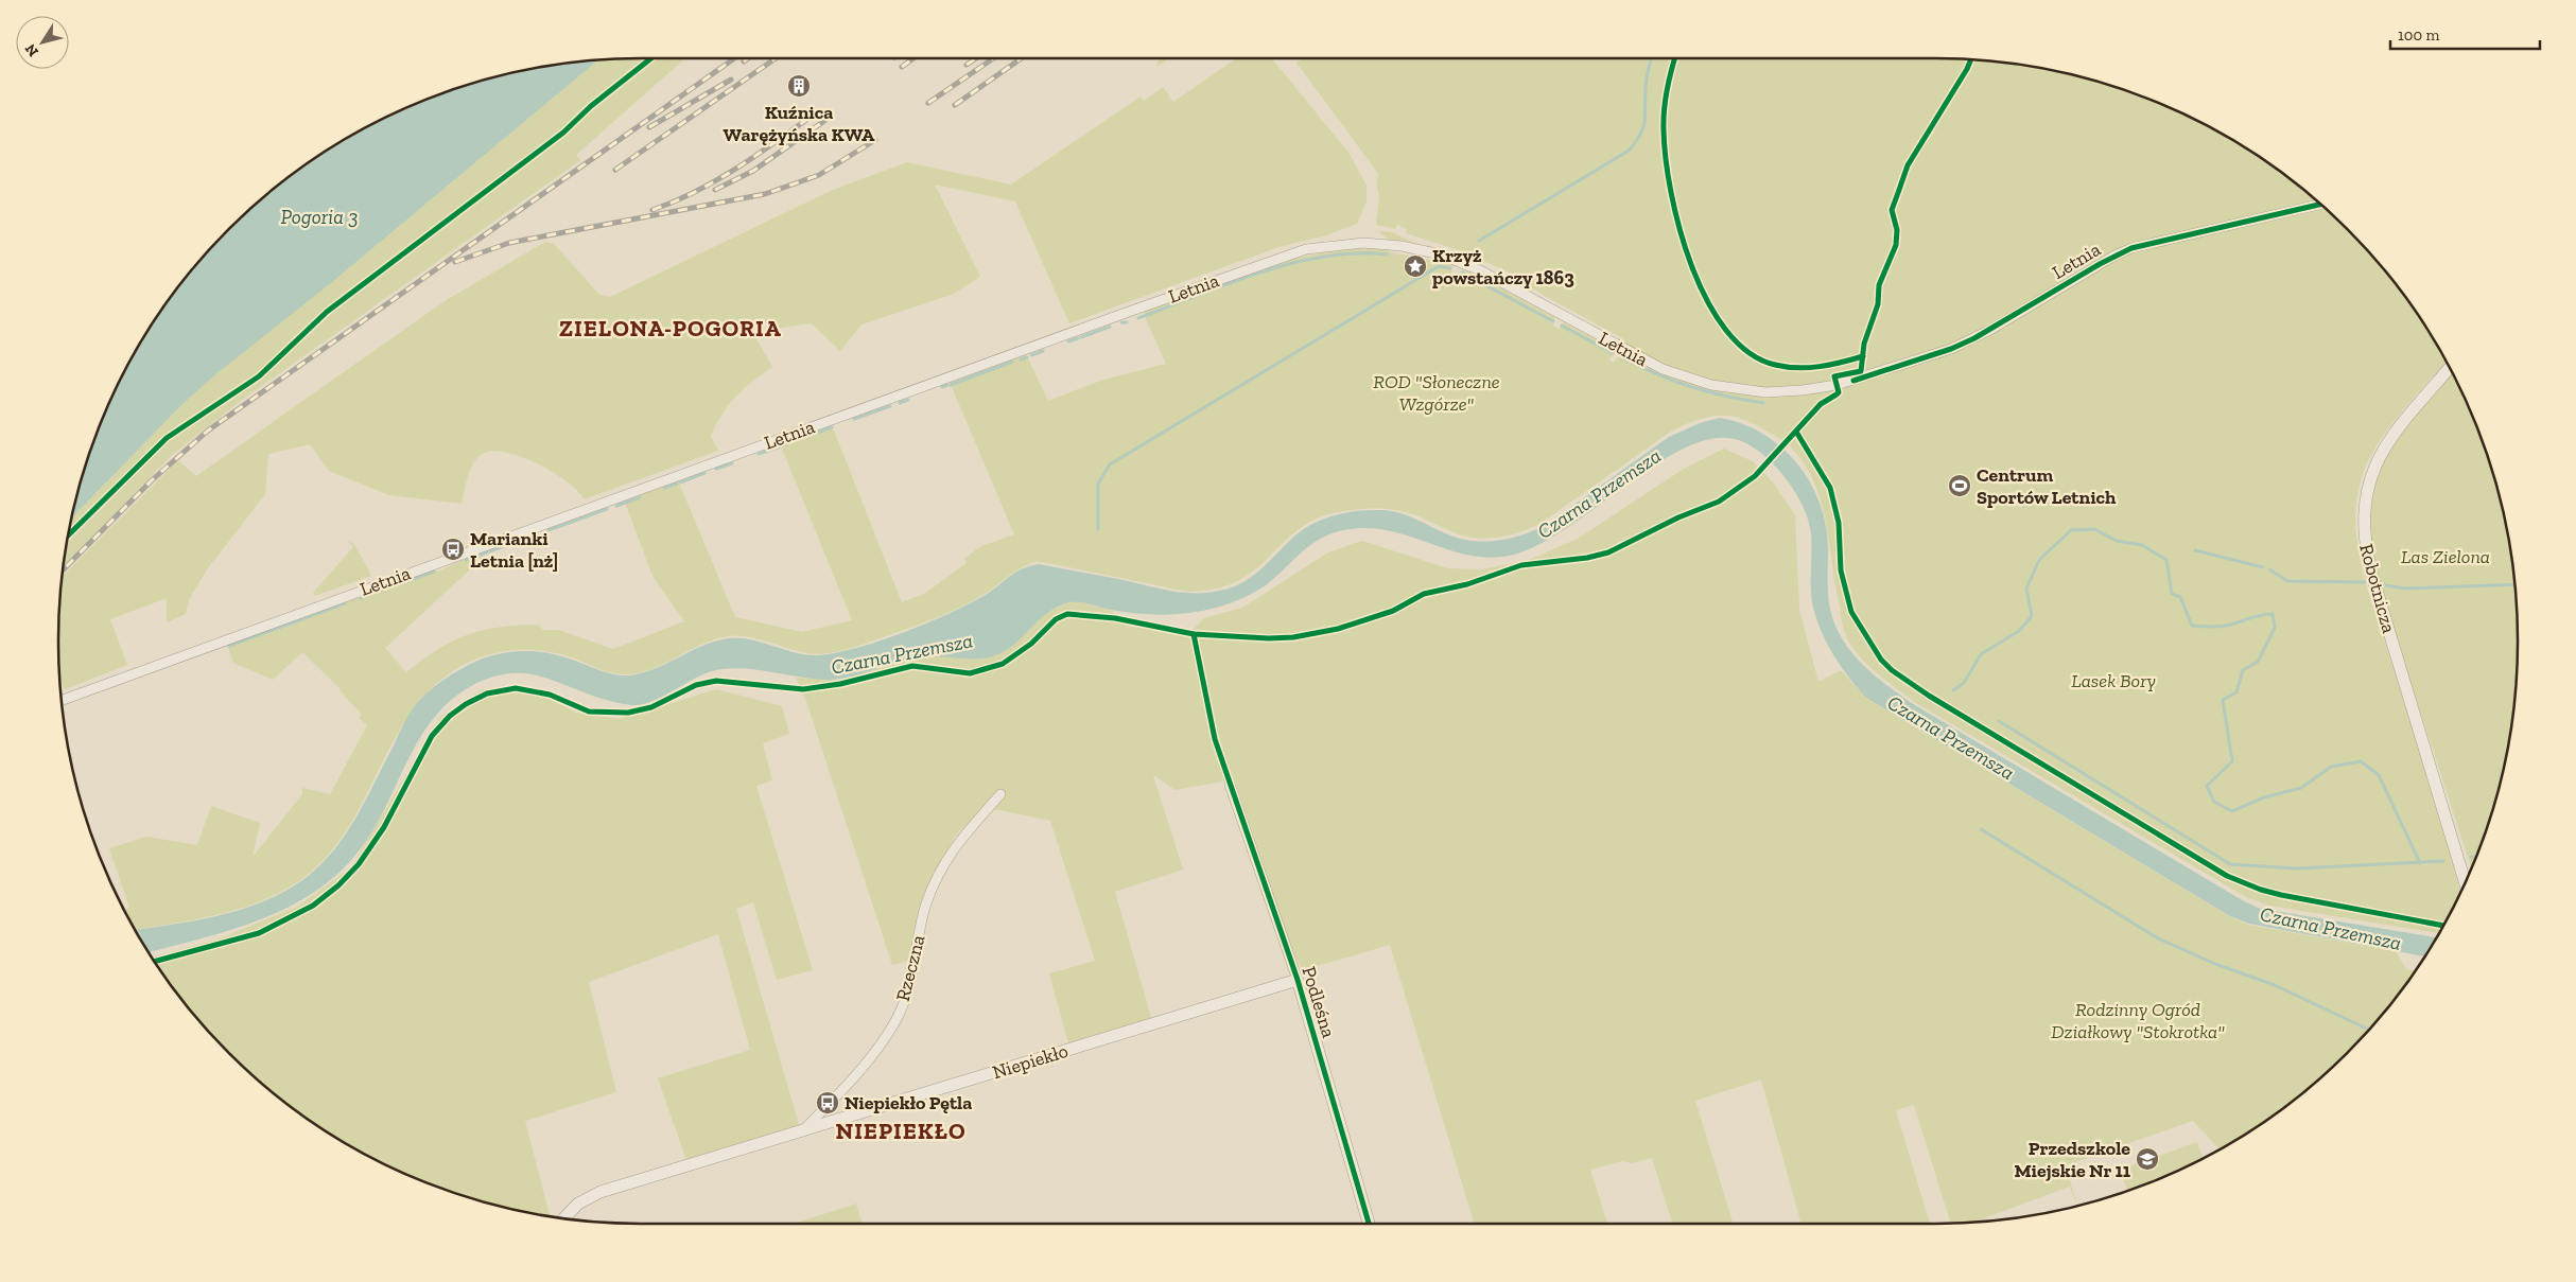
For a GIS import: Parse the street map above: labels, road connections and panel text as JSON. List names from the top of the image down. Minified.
{"streets":{"street":["Letnia","Robotnicza","Rzeczna","Podleśna","Niepiekło"]},"crossings":[["Rzeczna","Niepiekło"],["Podleśna","Niepiekło"]],"districts":["ZIELONA-POGORIA","NIEPIEKŁO"],"water":["Pogoria 3","Czarna Przemsza"],"parks":["ROD \"Słoneczne Wzgórze\"","Las Zielona","Lasek Bory","Rodzinny Ogród Działkowy \"Stokrotka\""],"places":{"building":["Kuźnica Warężyńska KWA"],"place":["Krzyż powstańczy 1863"],"sports":["Centrum Sportów Letnich"],"bus stop":["Marianki Letnia [nż]","Niepiekło Pętla"],"school or university":["Przedszkole Miejskie Nr 11"]},"scale_bar":"100 m","north":"bottom left"}
